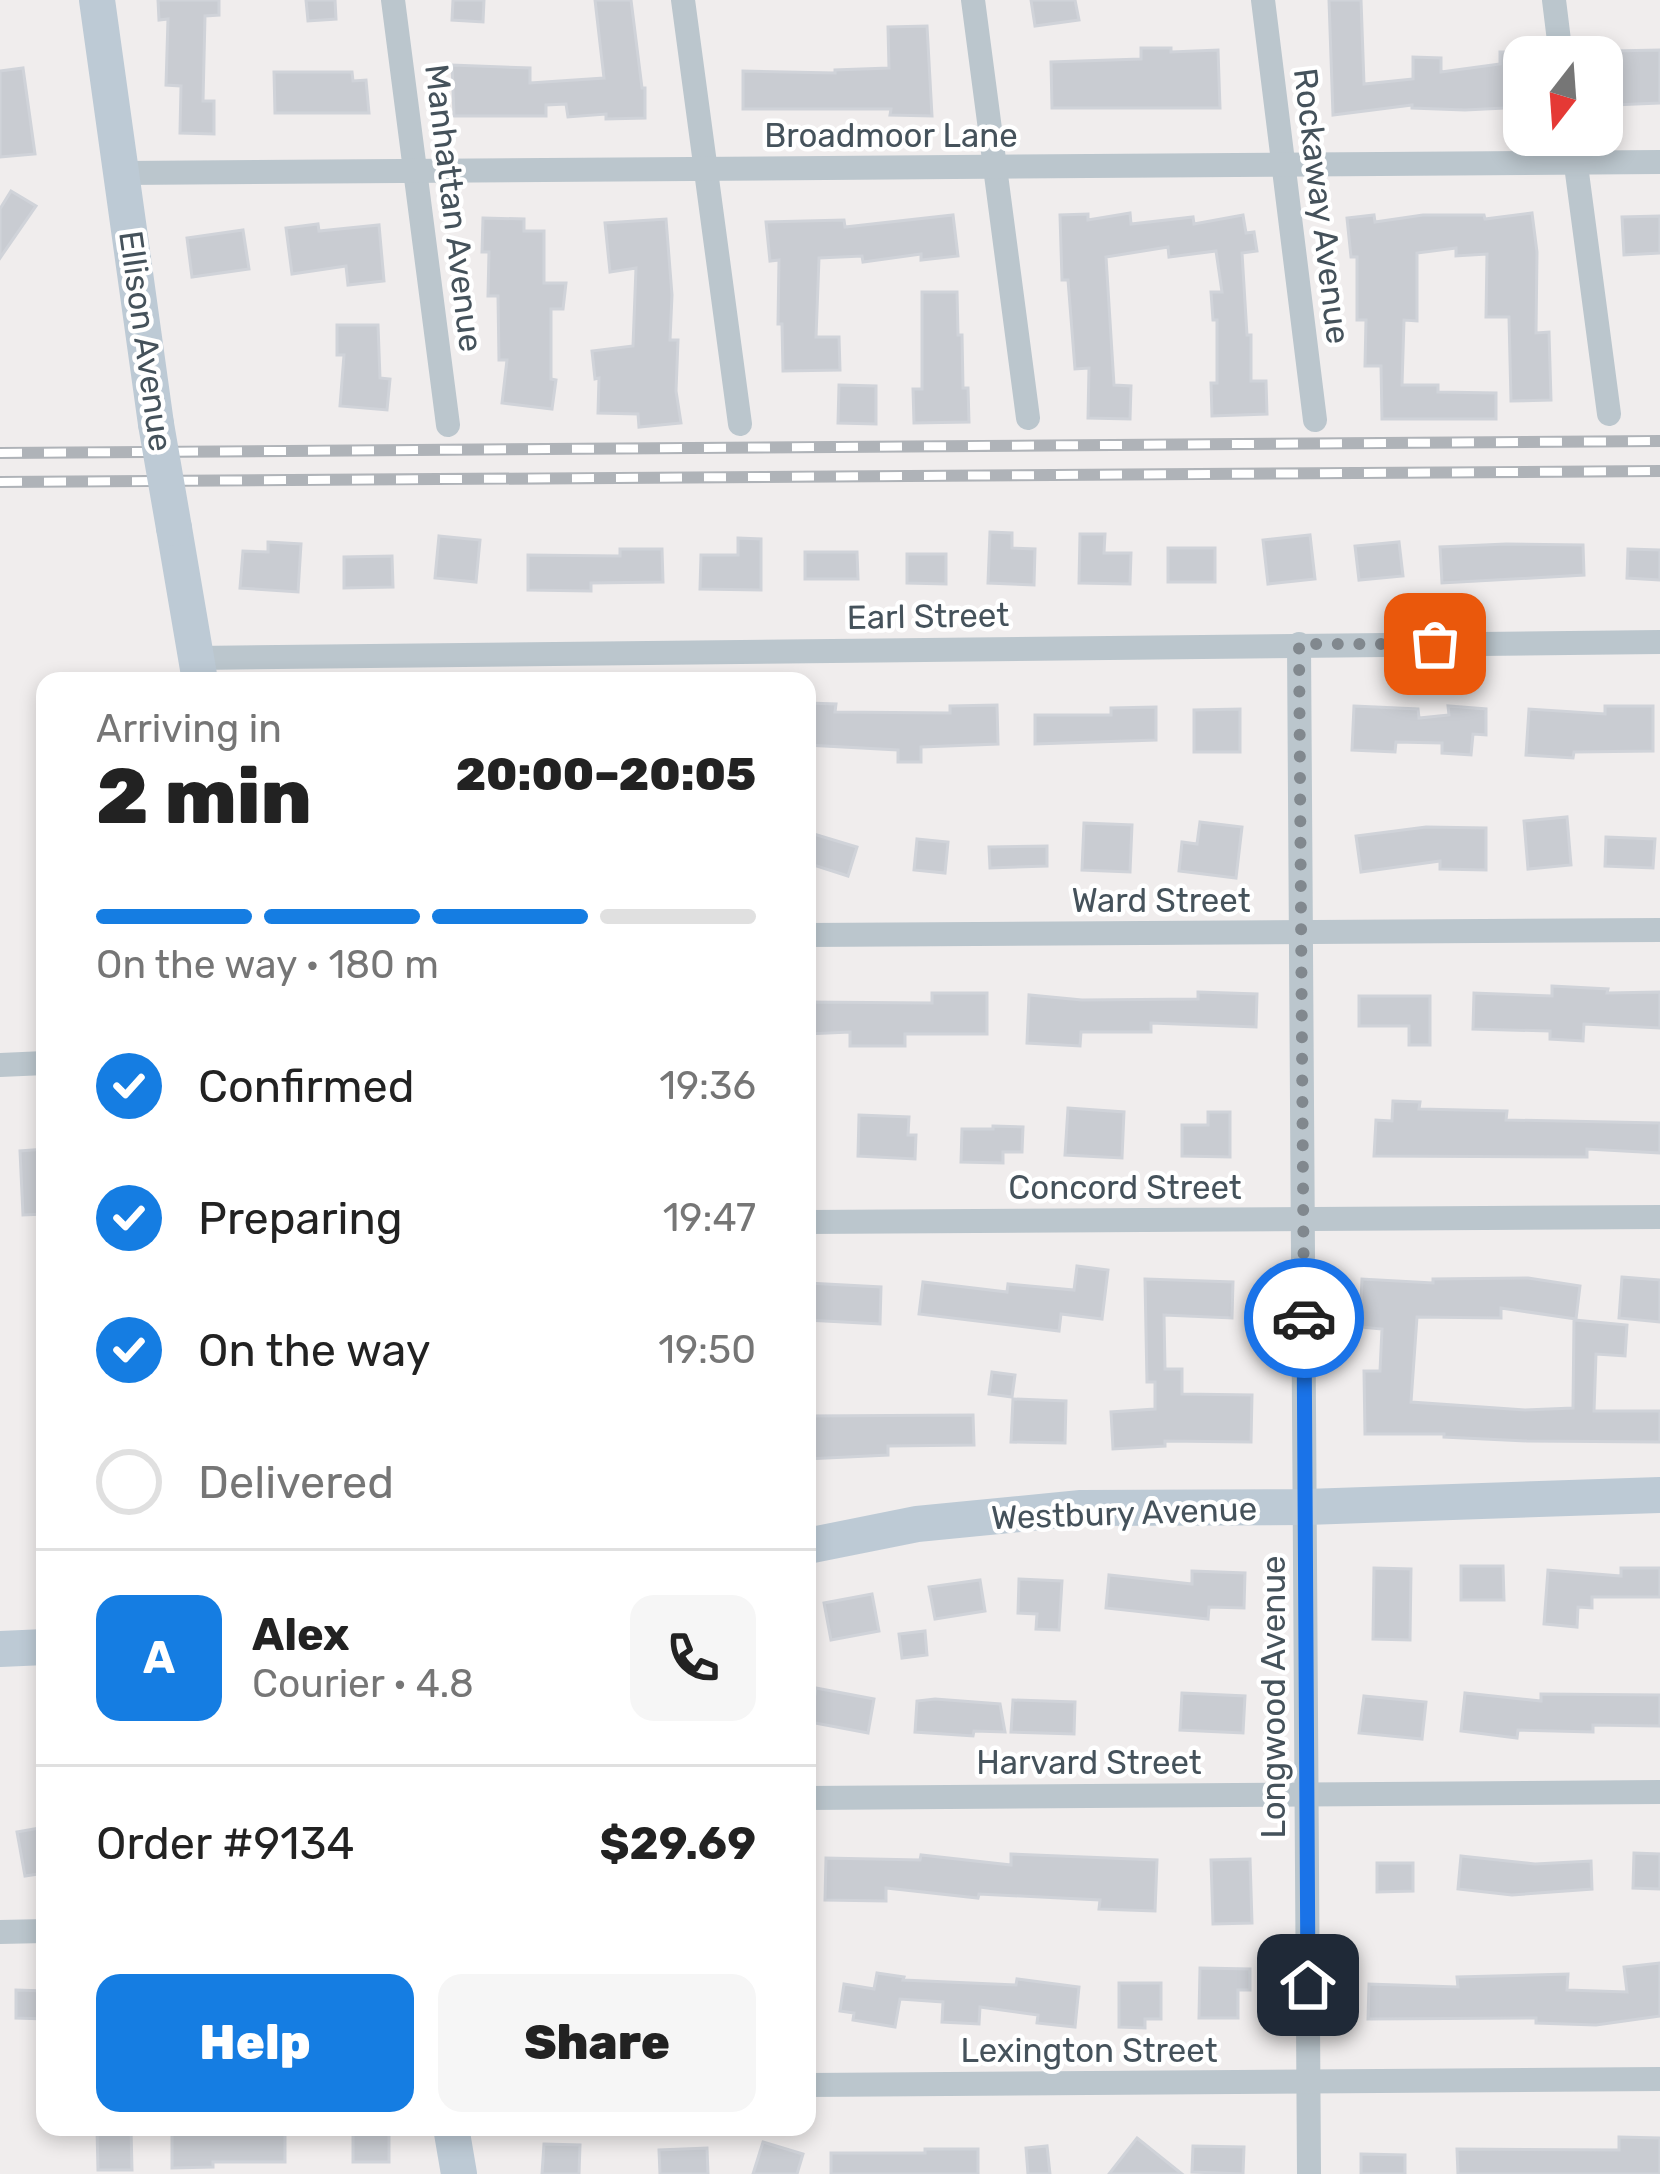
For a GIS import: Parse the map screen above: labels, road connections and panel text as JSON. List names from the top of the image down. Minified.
{"streets":{"main road":["Ellison Avenue","Westbury Avenue"],"street":["Broadmoor Lane","Rockaway Avenue","Manhattan Avenue","Earl Street","Ward Street","Concord Street","Longwood Avenue","Harvard Street","Lexington Street"]},"crossings":[["Broadmoor Lane","Rockaway Avenue"],["Broadmoor Lane","Manhattan Avenue"],["Broadmoor Lane","Ellison Avenue"],["Ellison Avenue","Earl Street"],["Earl Street","Longwood Avenue"],["Ward Street","Longwood Avenue"],["Concord Street","Longwood Avenue"],["Westbury Avenue","Longwood Avenue"],["Longwood Avenue","Harvard Street"],["Longwood Avenue","Lexington Street"]],"north":"bottom","page":{"heading":["2 min","Arriving in","20:00–20:05"],"panel":["Alex","Courier · 4.8","Order #9134","$29.69"],"bar":"On the way · 180 m","list":[["Confirmed","19:36"],["Preparing","19:47"],["On the way","19:50"],"Delivered"],"round":"A","buttons":["Help","Share"]}}
